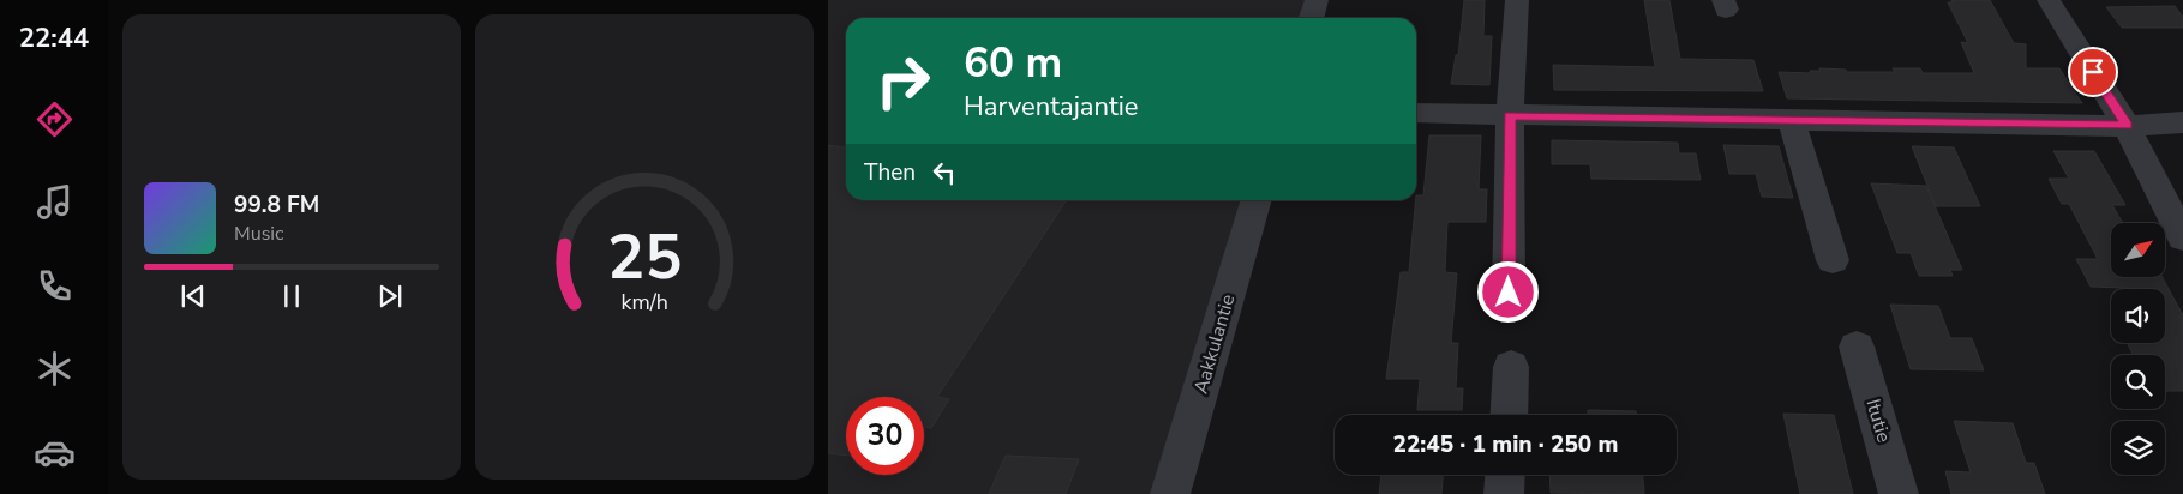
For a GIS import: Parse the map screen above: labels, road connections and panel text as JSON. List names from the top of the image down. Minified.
{"streets":{"street":["Aakkulantie","Itutie"]},"north":"top right","page":{"tabs":"22:44","turn":["60 m","Harventajantie"],"then":"Then","song":["99.8 FM","Music"],"limit":"30","trip":"22:45 · 1 min · 250 m","gauge":["25","km/h"]}}
